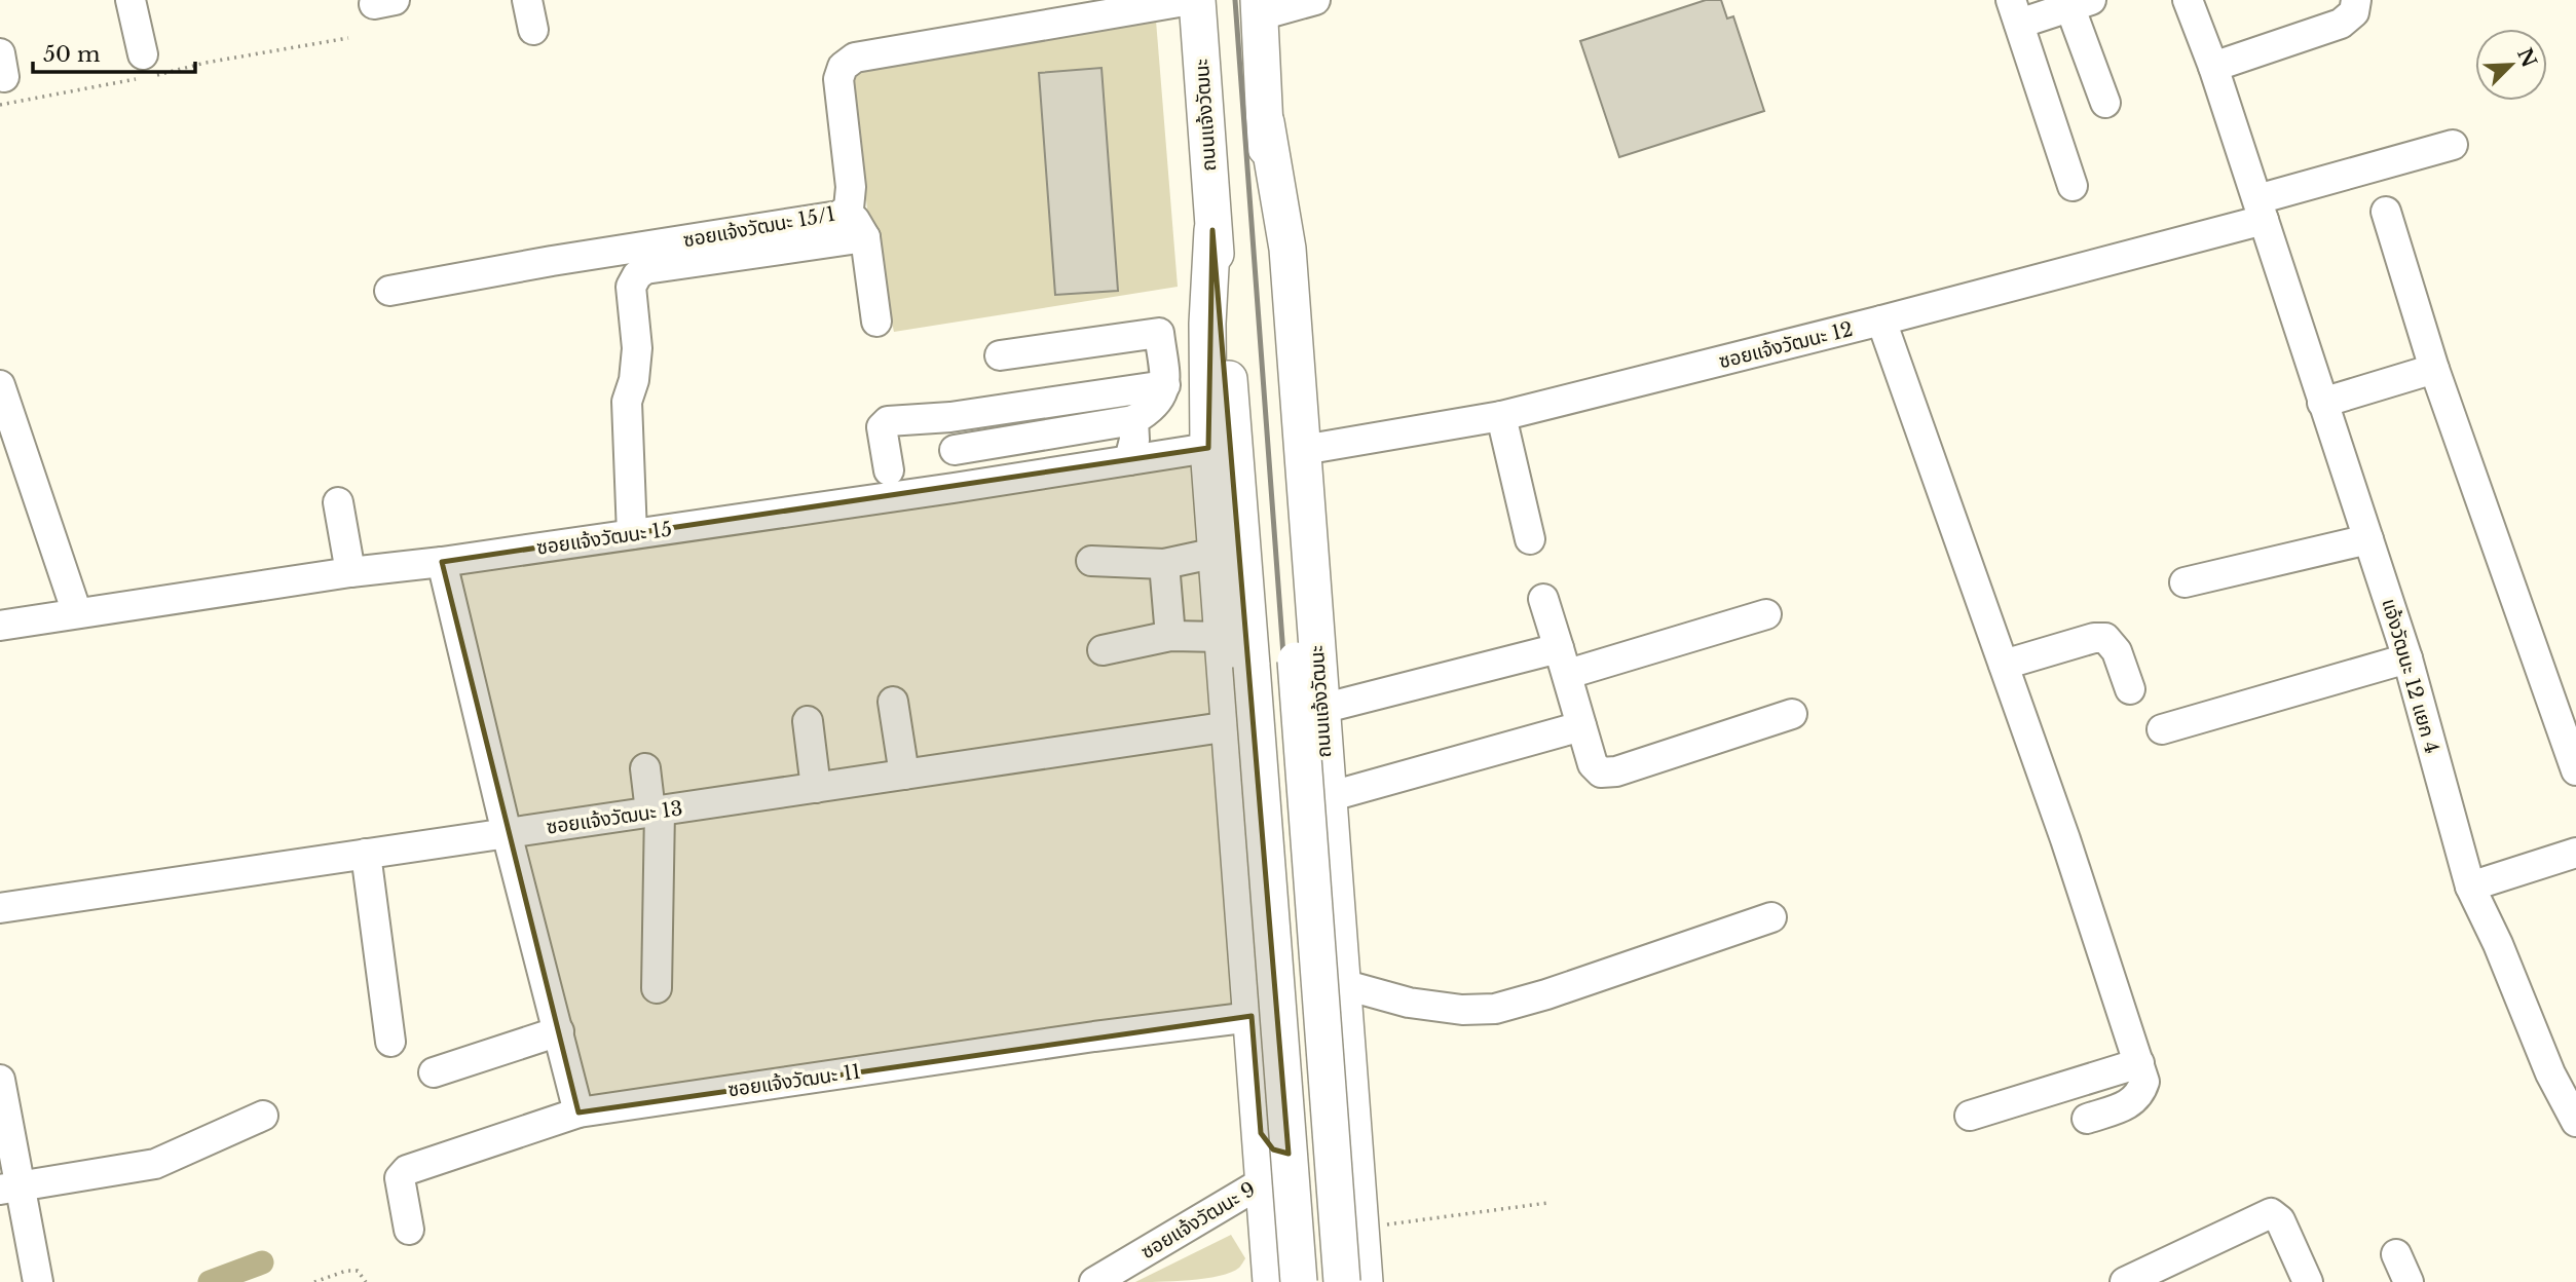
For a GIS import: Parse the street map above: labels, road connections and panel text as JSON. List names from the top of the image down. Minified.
{"streets":{"main road":["ถนนแจ้งวัฒนะ"],"street":["ซอยแจ้งวัฒนะ 15/1","ซอยแจ้งวัฒนะ 12","ซอยแจ้งวัฒนะ 15","แจ้งวัฒนะ 12 แยก 4","ซอยแจ้งวัฒนะ 13","ซอยแจ้งวัฒนะ 11","ซอยแจ้งวัฒนะ 9"]},"crossings":[["ถนนแจ้งวัฒนะ","ซอยแจ้งวัฒนะ 12"],["ถนนแจ้งวัฒนะ","ซอยแจ้งวัฒนะ 15"],["ถนนแจ้งวัฒนะ","ซอยแจ้งวัฒนะ 13"],["ถนนแจ้งวัฒนะ","ซอยแจ้งวัฒนะ 11"],["ถนนแจ้งวัฒนะ","ซอยแจ้งวัฒนะ 9"],["ซอยแจ้งวัฒนะ 12","แจ้งวัฒนะ 12 แยก 4"]],"scale_bar":"50 m","north":"top right"}
